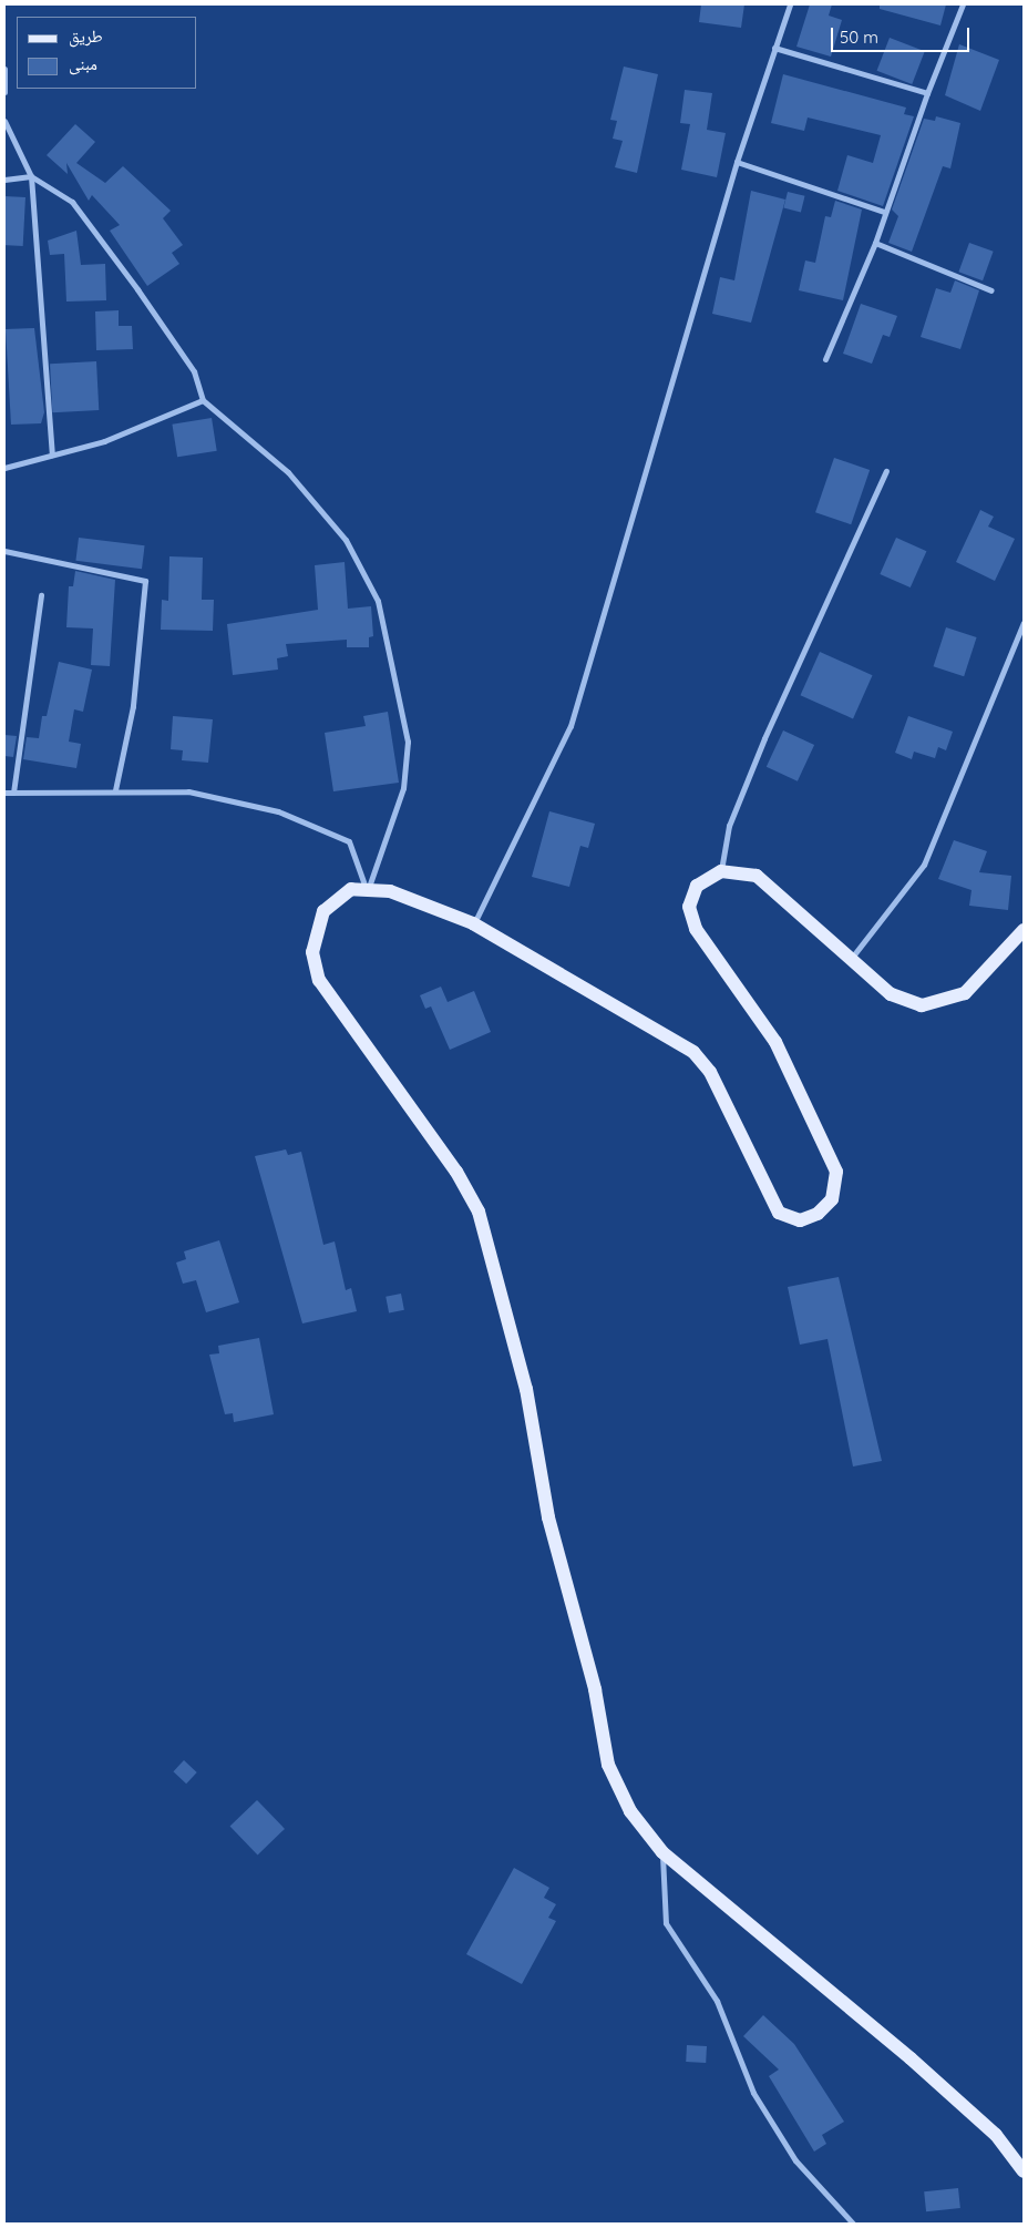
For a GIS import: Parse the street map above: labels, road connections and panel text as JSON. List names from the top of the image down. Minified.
{"legend":["طريق","مبنى"],"scale_bar":"50 m"}
